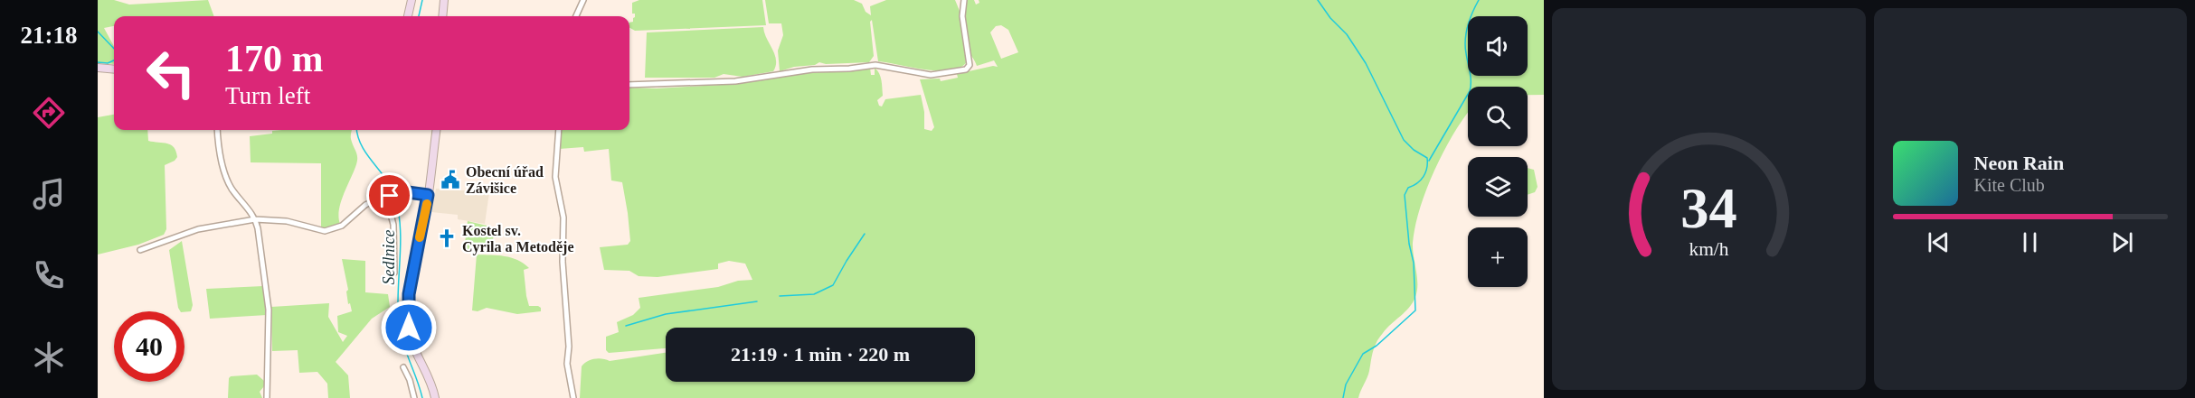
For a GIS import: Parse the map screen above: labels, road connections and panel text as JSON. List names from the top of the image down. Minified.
{"water":["Sedlnice"],"places":{"public building":["Obecní úřad Závišice"],"church":["Kostel sv. Cyrila a Metoděje"]},"page":{"tabs":"21:18","map_buttons":"+","turn":["170 m","Turn left"],"song":["Neon Rain","Kite Club"],"limit":"40","trip":"21:19 · 1 min · 220 m","gauge":["34","km/h"]}}
